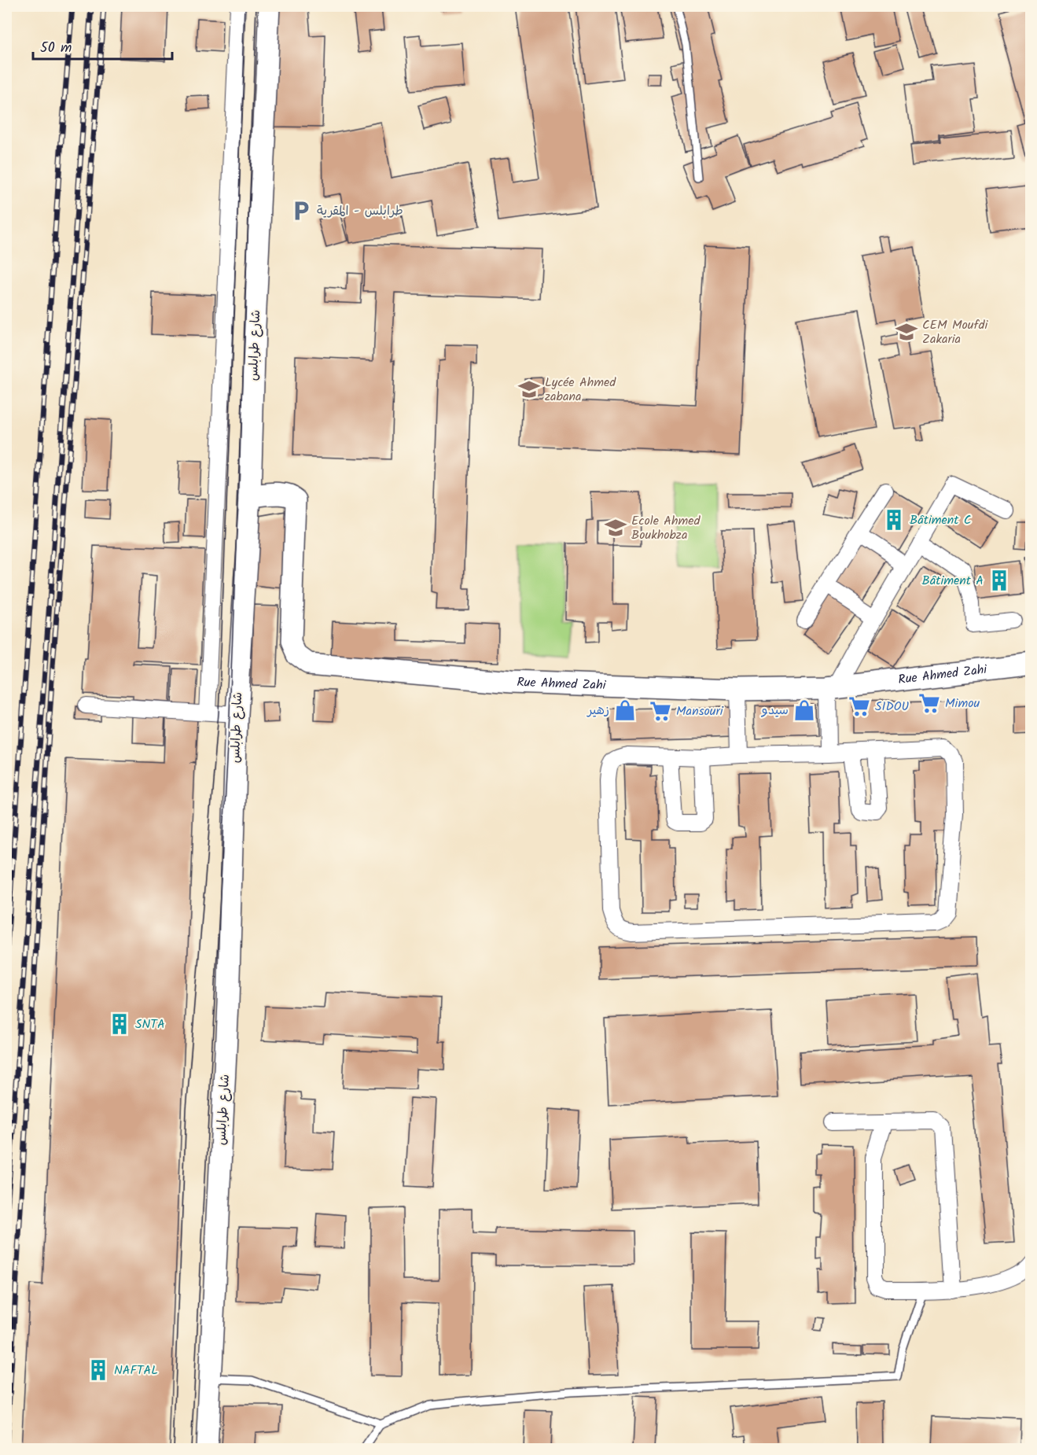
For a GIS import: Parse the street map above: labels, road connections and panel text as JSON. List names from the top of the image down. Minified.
{"streets":{"main road":["شارع طرابلس","Rue Ahmed Zahi"]},"crossings":[["شارع طرابلس","Rue Ahmed Zahi"]],"places":{"parking":["طرابلس - المقرية"],"school or university":["CEM Moufdi Zakaria","Lycée Ahmed zabana","Ecole Ahmed Boukhobza"],"building":["Bâtiment C","Bâtiment A","SNTA","NAFTAL"],"supermarket":["Mimou","SIDOU","Mansouri"],"shop":["زهير","سيدو"]},"scale_bar":"50 m"}
